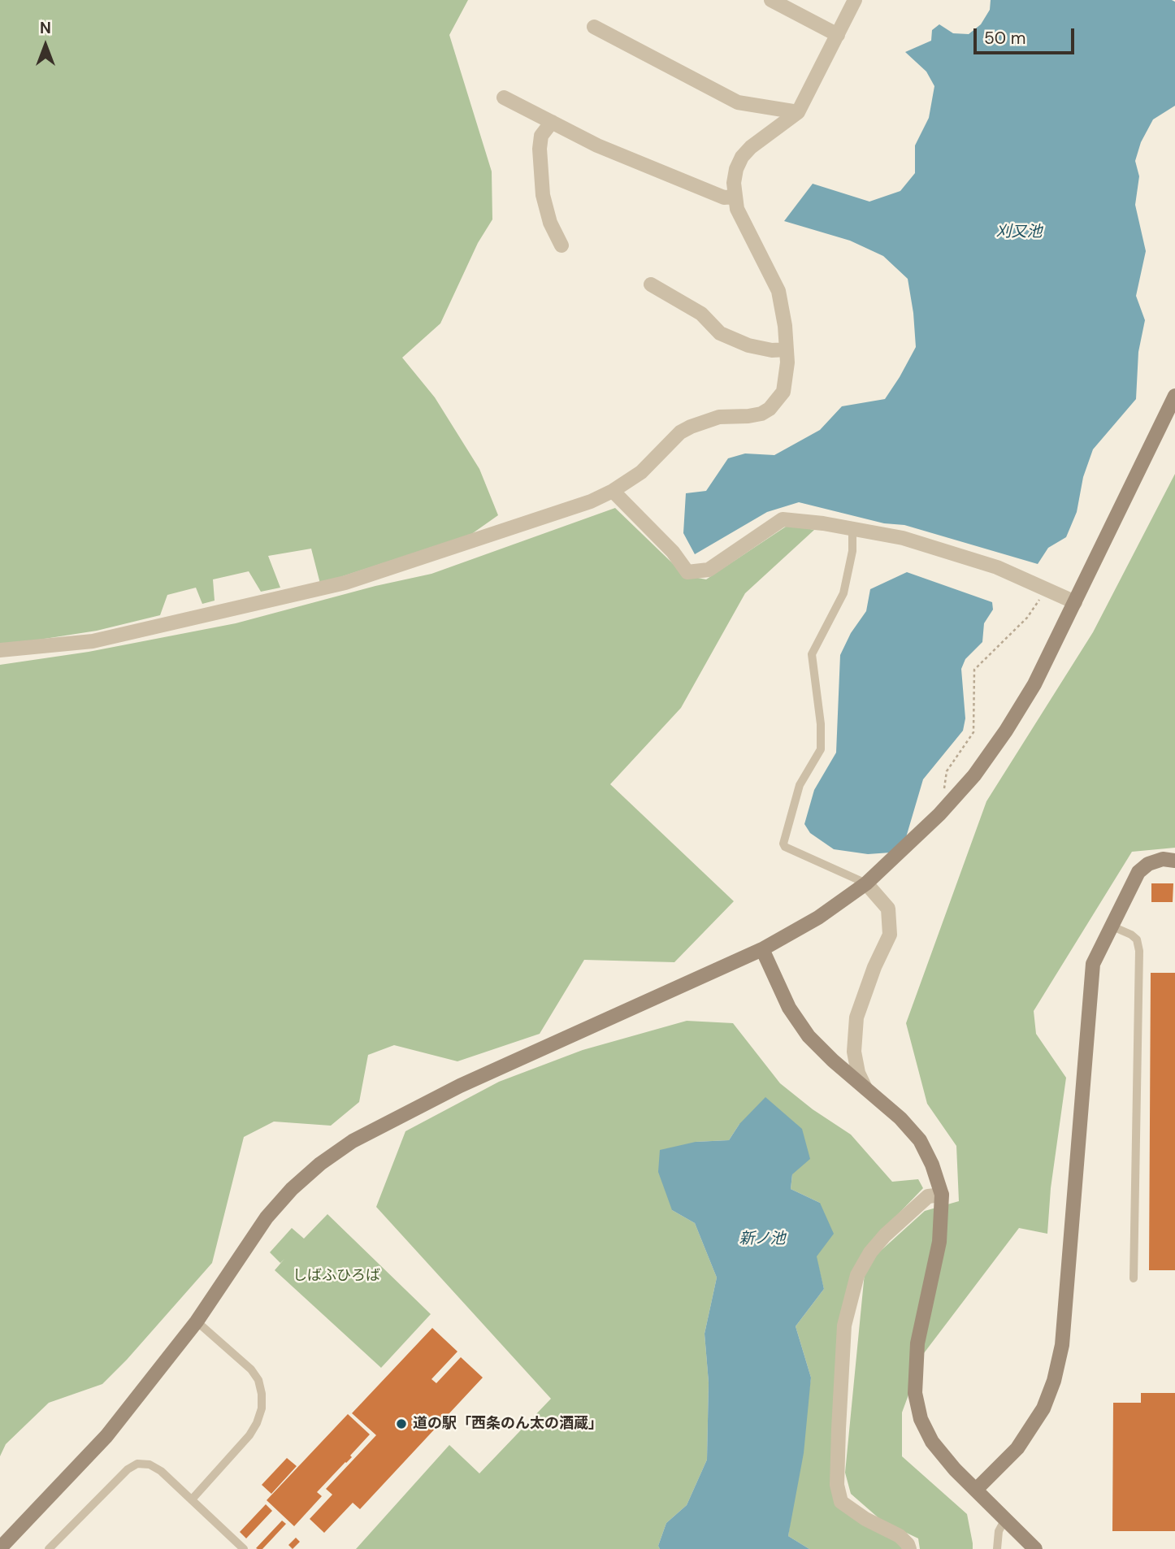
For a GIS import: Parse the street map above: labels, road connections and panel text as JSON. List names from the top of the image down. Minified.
{"water":["刈又池","新ノ池"],"parks":["しばふひろば"],"places":["道の駅「西条のん太の酒蔵」"],"scale_bar":"50 m","north":"top"}
